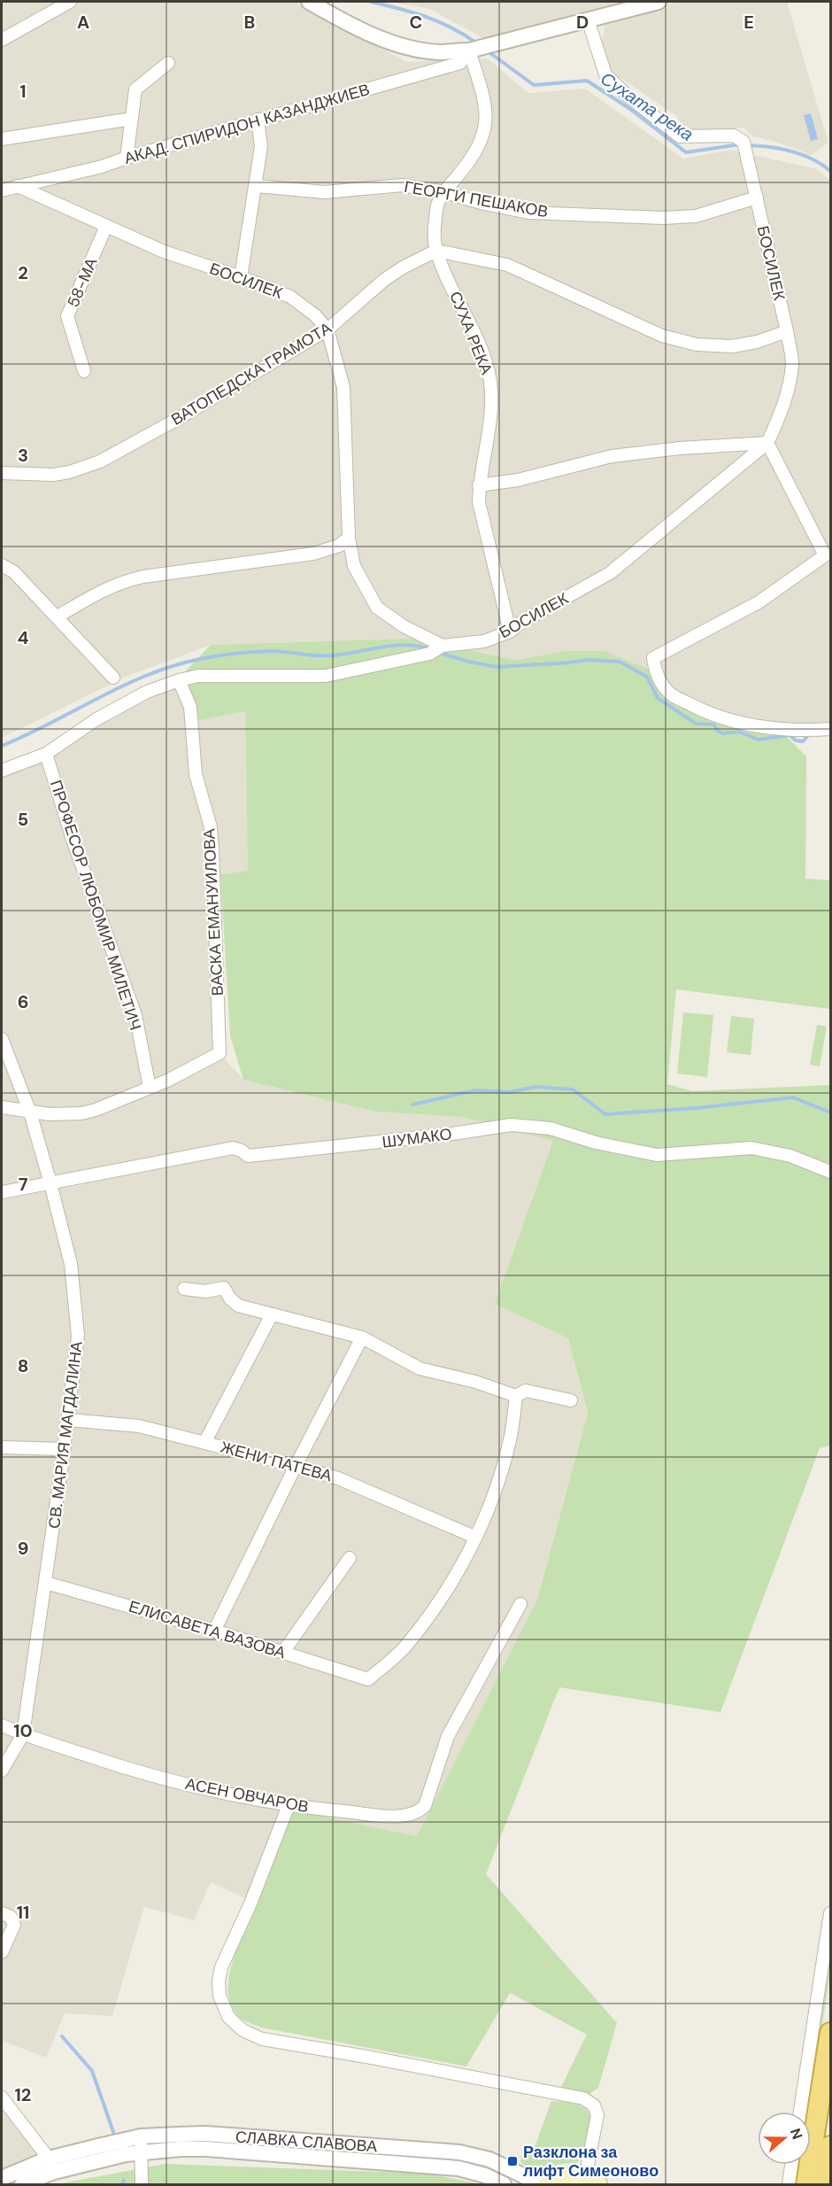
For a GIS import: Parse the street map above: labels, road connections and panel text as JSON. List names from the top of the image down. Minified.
{"streets":{"street":["АКАД. СПИРИДОН КАЗАНДЖИЕВ","ГЕОРГИ ПЕШАКОВ","БОСИЛЕК","58-МА","СУХА РЕКА","ВАТОПЕДСКА ГРАМОТА","ПРОФЕСОР ЛЮБОМИР МИЛЕТИЧ","ВАСКА ЕМАНУИЛОВА","ШУМАКО","СВ. МАРИЯ МАГДАЛИНА","ЖЕНИ ПАТЕВА","ЕЛИСАВЕТА ВАЗОВА","АСЕН ОВЧАРОВ","СЛАВКА СЛАВОВА"]},"crossings":[["АКАД. СПИРИДОН КАЗАНДЖИЕВ","БОСИЛЕК"],["АКАД. СПИРИДОН КАЗАНДЖИЕВ","СУХА РЕКА"],["ГЕОРГИ ПЕШАКОВ","БОСИЛЕК"],["ГЕОРГИ ПЕШАКОВ","СУХА РЕКА"],["БОСИЛЕК","58-МА"],["БОСИЛЕК","СУХА РЕКА"],["БОСИЛЕК","ВАТОПЕДСКА ГРАМОТА"],["СУХА РЕКА","ВАТОПЕДСКА ГРАМОТА"],["ПРОФЕСОР ЛЮБОМИР МИЛЕТИЧ","ВАСКА ЕМАНУИЛОВА"],["ШУМАКО","СВ. МАРИЯ МАГДАЛИНА"],["СВ. МАРИЯ МАГДАЛИНА","ЖЕНИ ПАТЕВА"],["СВ. МАРИЯ МАГДАЛИНА","ЕЛИСАВЕТА ВАЗОВА"],["СВ. МАРИЯ МАГДАЛИНА","АСЕН ОВЧАРОВ"],["ЖЕНИ ПАТЕВА","ЕЛИСАВЕТА ВАЗОВА"]],"water":["Сухата река"],"places":{"transit":["Разклона за лифт Симеоново"]},"north":"right","grid":{"columns":["A","B","C","D","E"],"rows":["1","2","3","4","5","6","7","8","9","10","11","12"]}}
